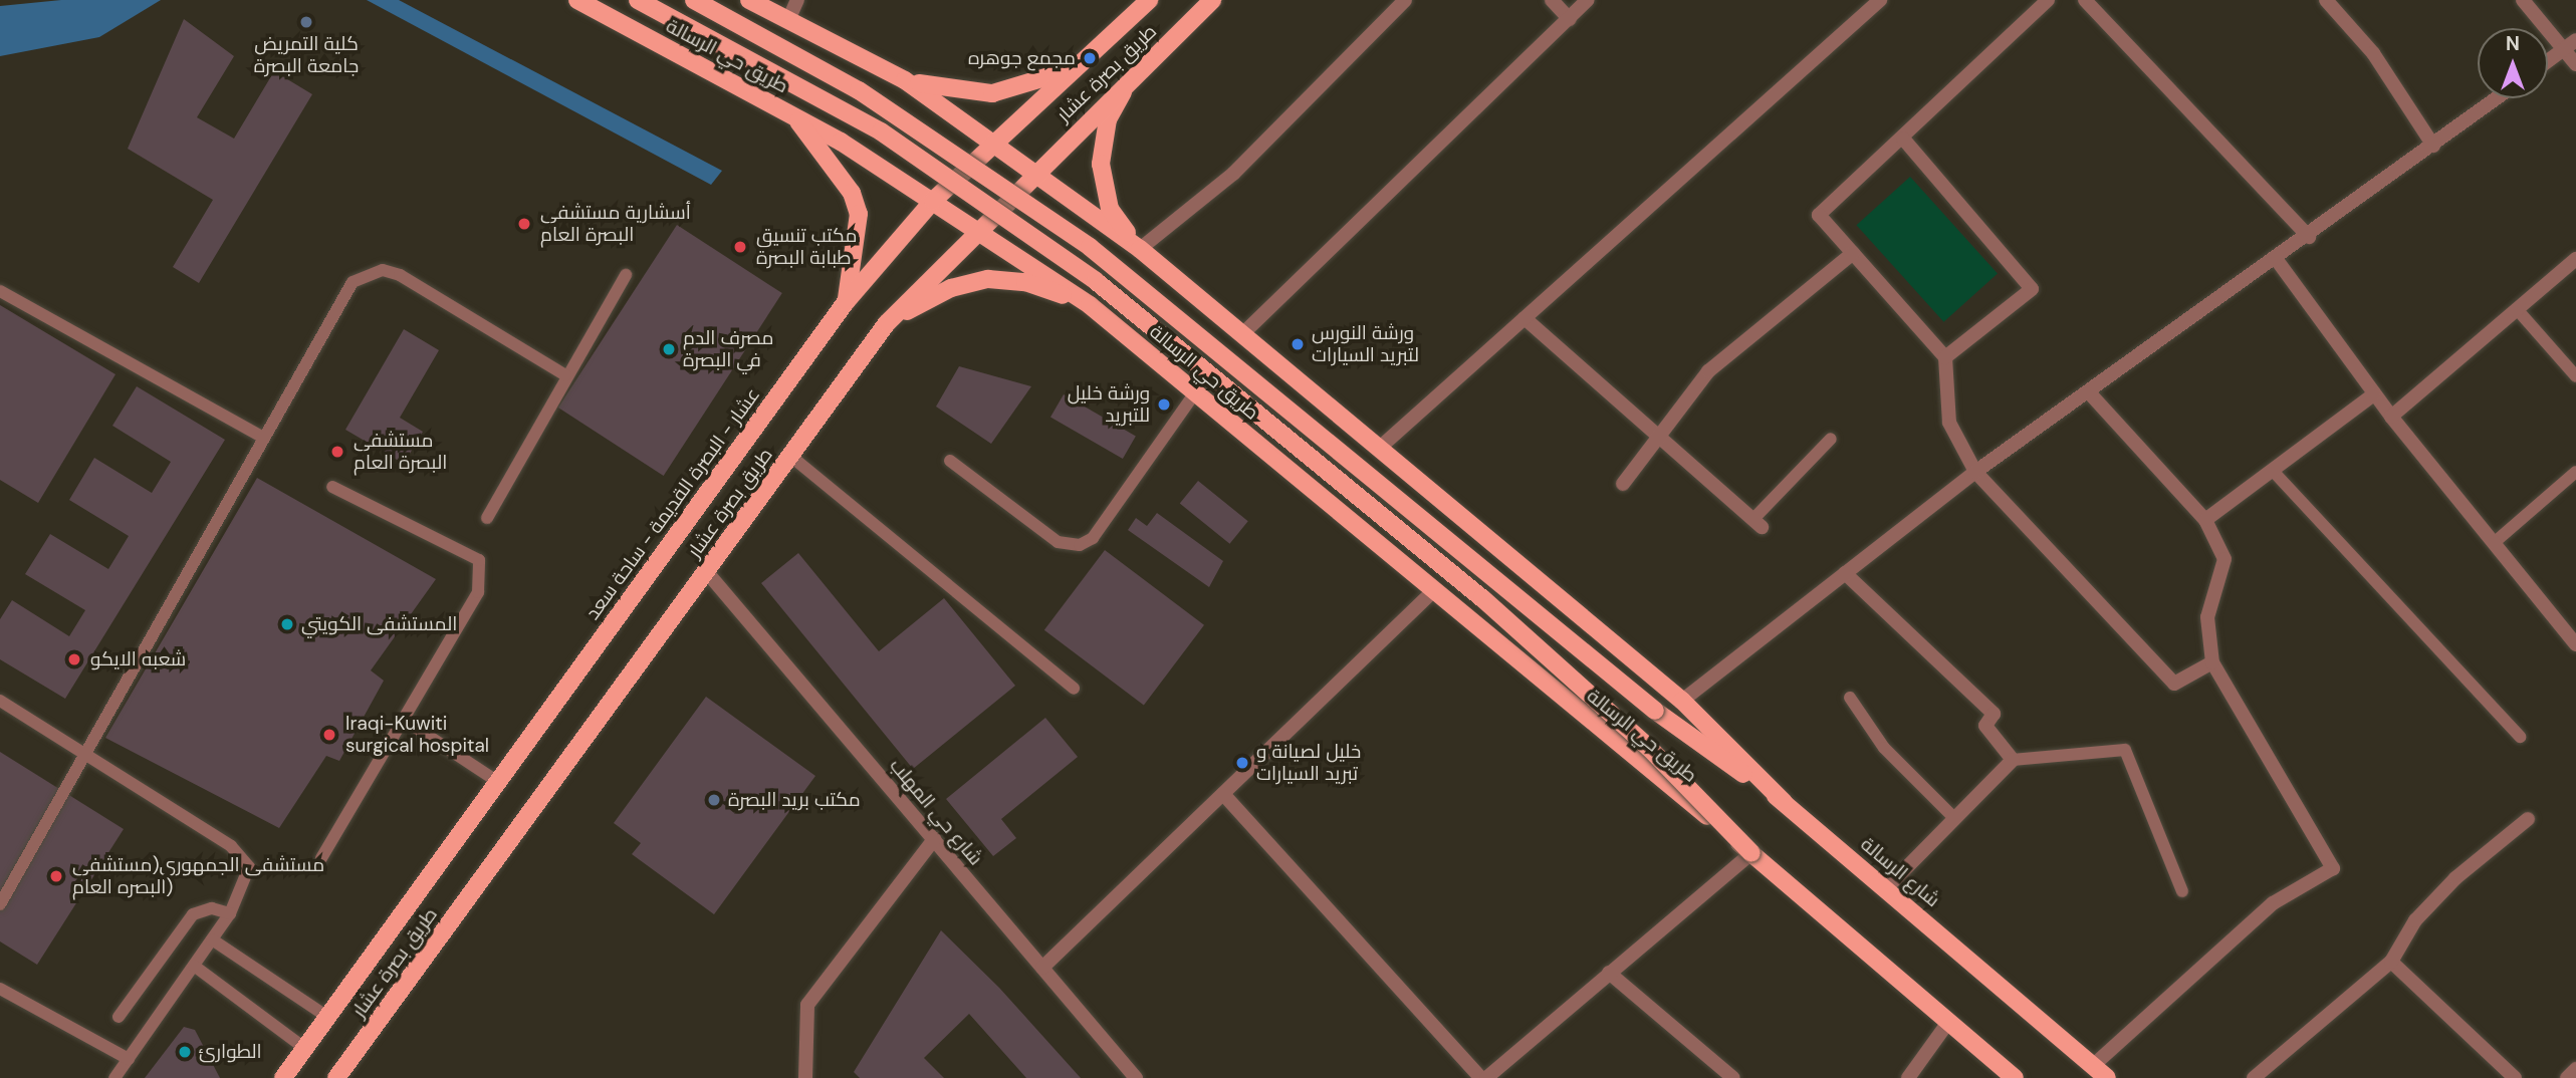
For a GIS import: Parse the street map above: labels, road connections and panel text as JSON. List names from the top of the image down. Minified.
{"streets":{"main road":["طريق حي الرسالة","طريق بصرة عشار","عشار - البصرة القديمة - ساحة سعد","شارع الرسالة"],"street":["شارع حي المهلب"]},"crossings":[["طريق حي الرسالة","طريق بصرة عشار"],["طريق حي الرسالة","عشار - البصرة القديمة - ساحة سعد"],["طريق حي الرسالة","شارع الرسالة"],["طريق بصرة عشار","شارع حي المهلب"]],"places":["كلية التمريض جامعة البصرة","مجمع جوهره","أسشارية مستشفى البصرة العام","مكتب تنسيق طبابة البصرة","ورشة النورس لتبريد السيارات","مصرف الدم في البصرة","ورشة خليل للتبريد","مستشفى البصرة العام","المستشفى الكويتي","شعبه الايكو","Iraqi-Kuwiti surgical hospital","خليل لصيانة و تبريد السيارات","مكتب بريد البصرة","مستشفى الجمهوري(مستشفى البصره العام)","الطوارئ"],"north":"top"}
